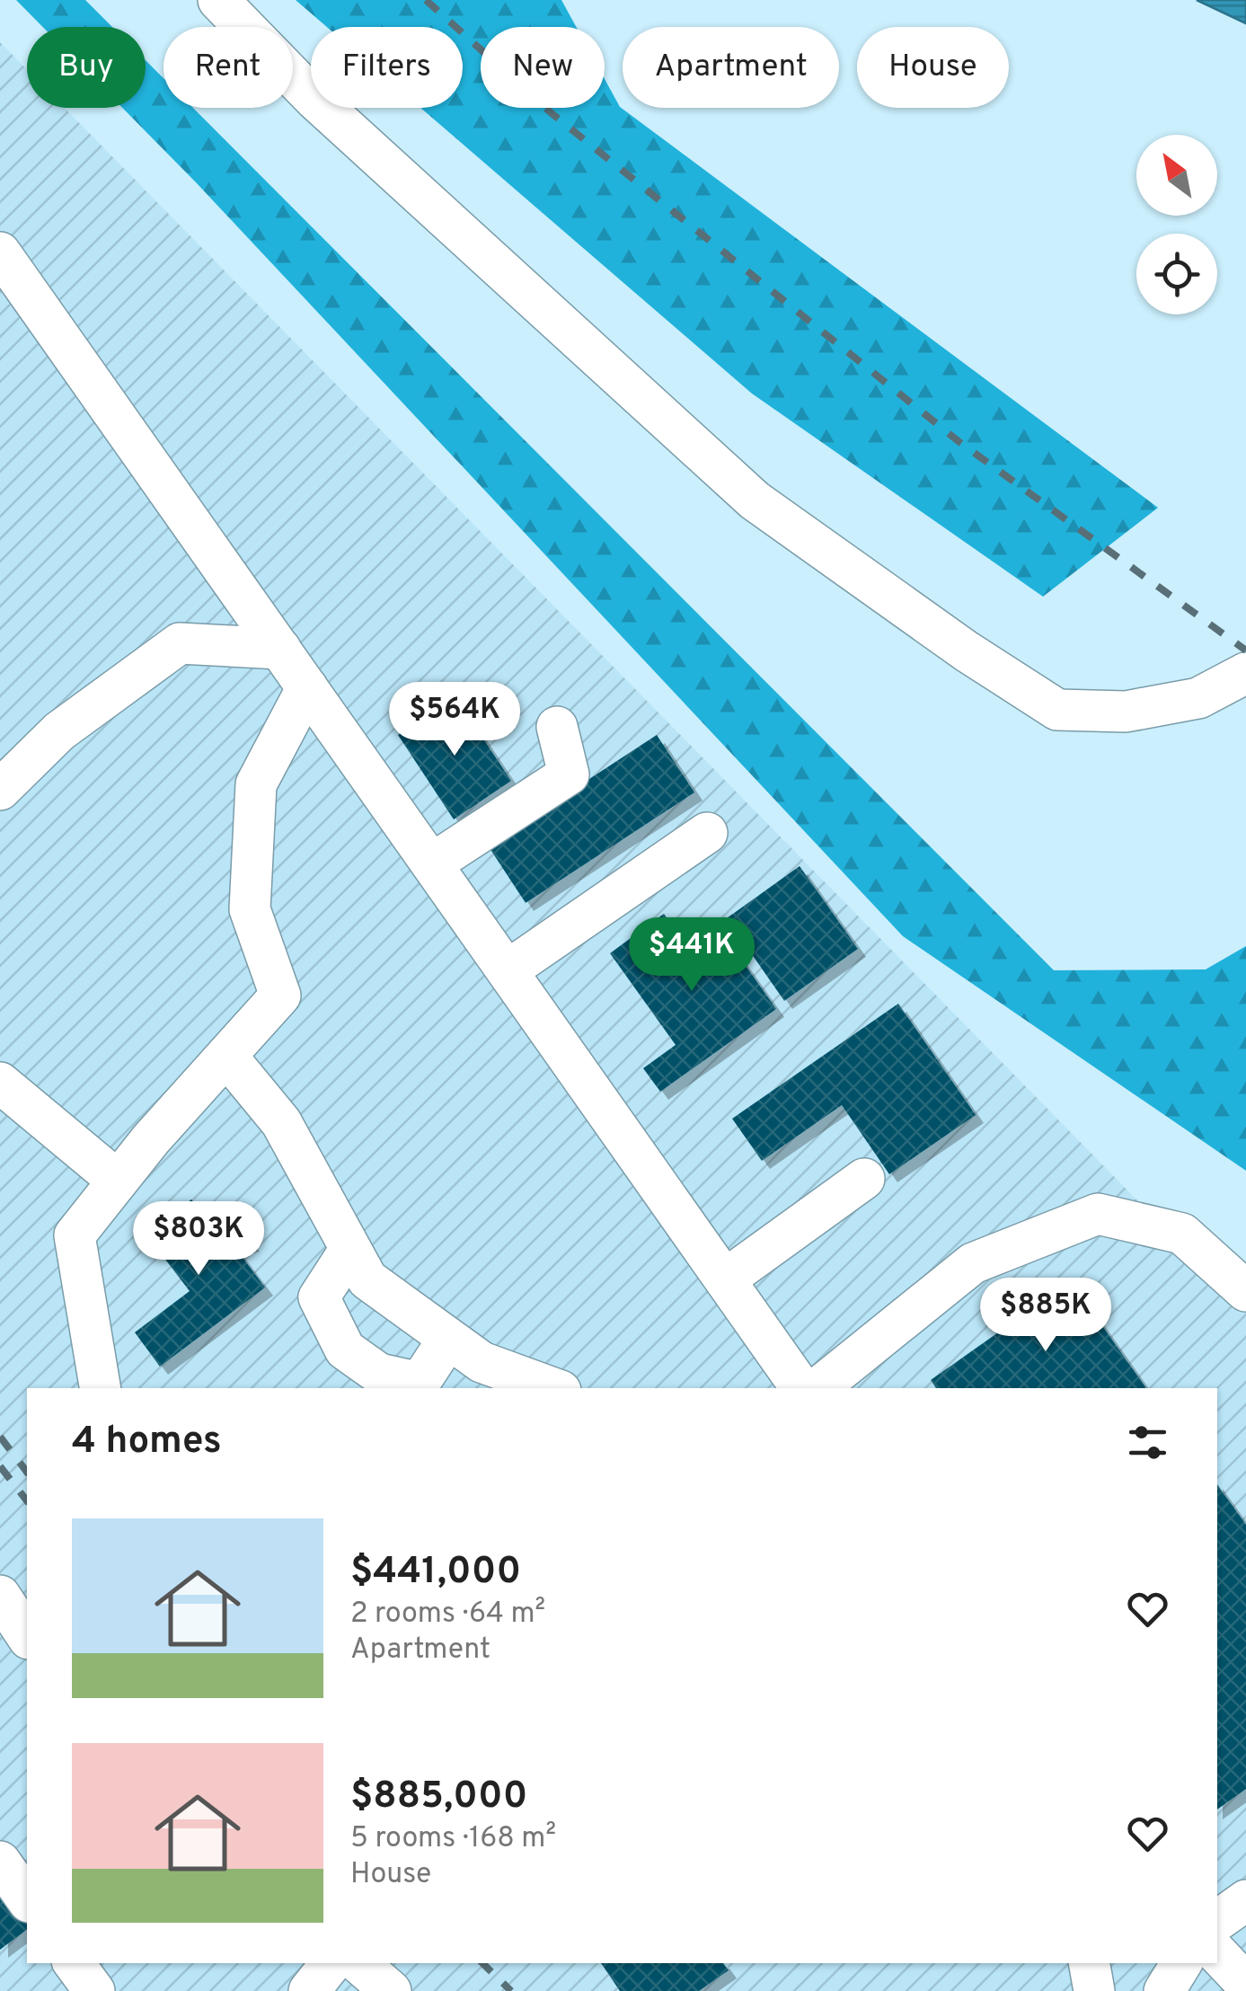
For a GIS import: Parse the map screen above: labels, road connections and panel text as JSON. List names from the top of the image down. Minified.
{"north":"top left","page":{"chip":["Buy","Rent","Filters","New","Apartment","House"],"price":["$564K","$441K","$803K","$885K"],"heading":"4 homes","list":[{"name":"$441,000","note":"2 rooms · 64 m² · Apartment"},{"name":"$885,000","note":"5 rooms · 168 m² · House"}]}}
